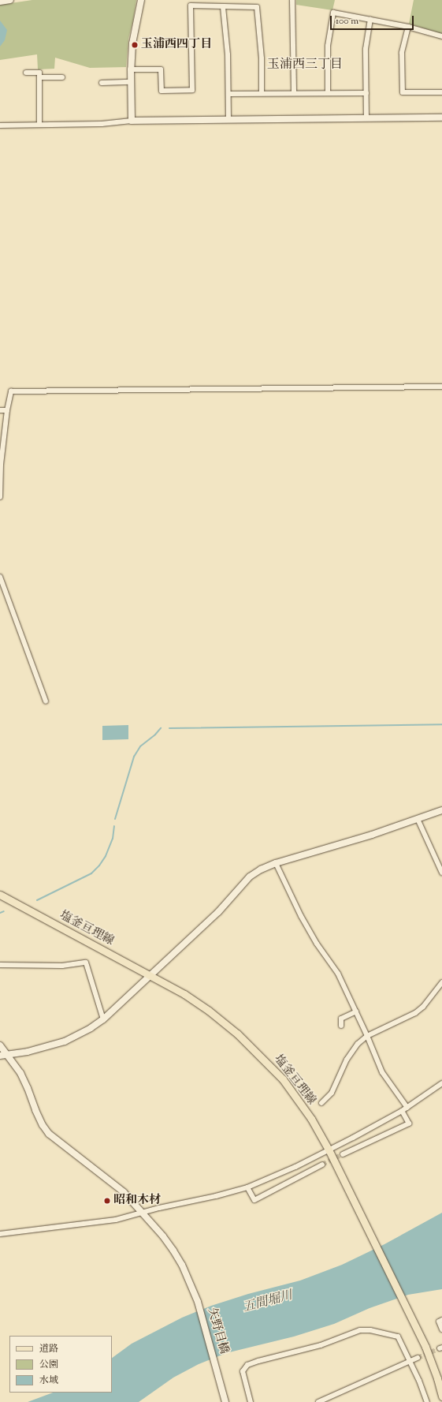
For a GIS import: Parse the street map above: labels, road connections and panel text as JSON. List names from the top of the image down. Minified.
{"streets":{"main road":["塩釜亘理線"],"street":["矢野目橋"]},"districts":["玉浦西三丁目"],"water":["五間堀川"],"places":["玉浦西四丁目","昭和木材"],"legend":["道路","公園","水域"],"scale_bar":"100 m"}
